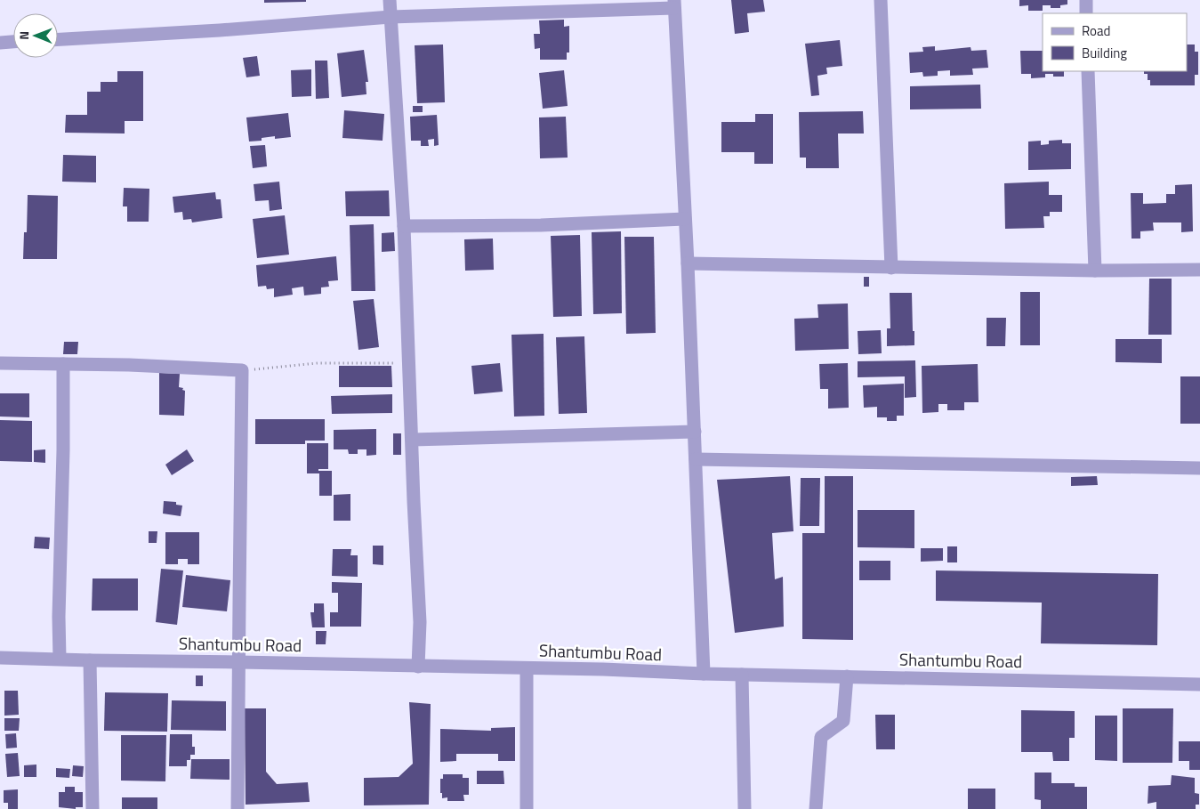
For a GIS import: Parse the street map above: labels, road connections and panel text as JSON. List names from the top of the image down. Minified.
{"streets":{"street":["Shantumbu Road"]},"legend":["Road","Building"],"north":"left"}
